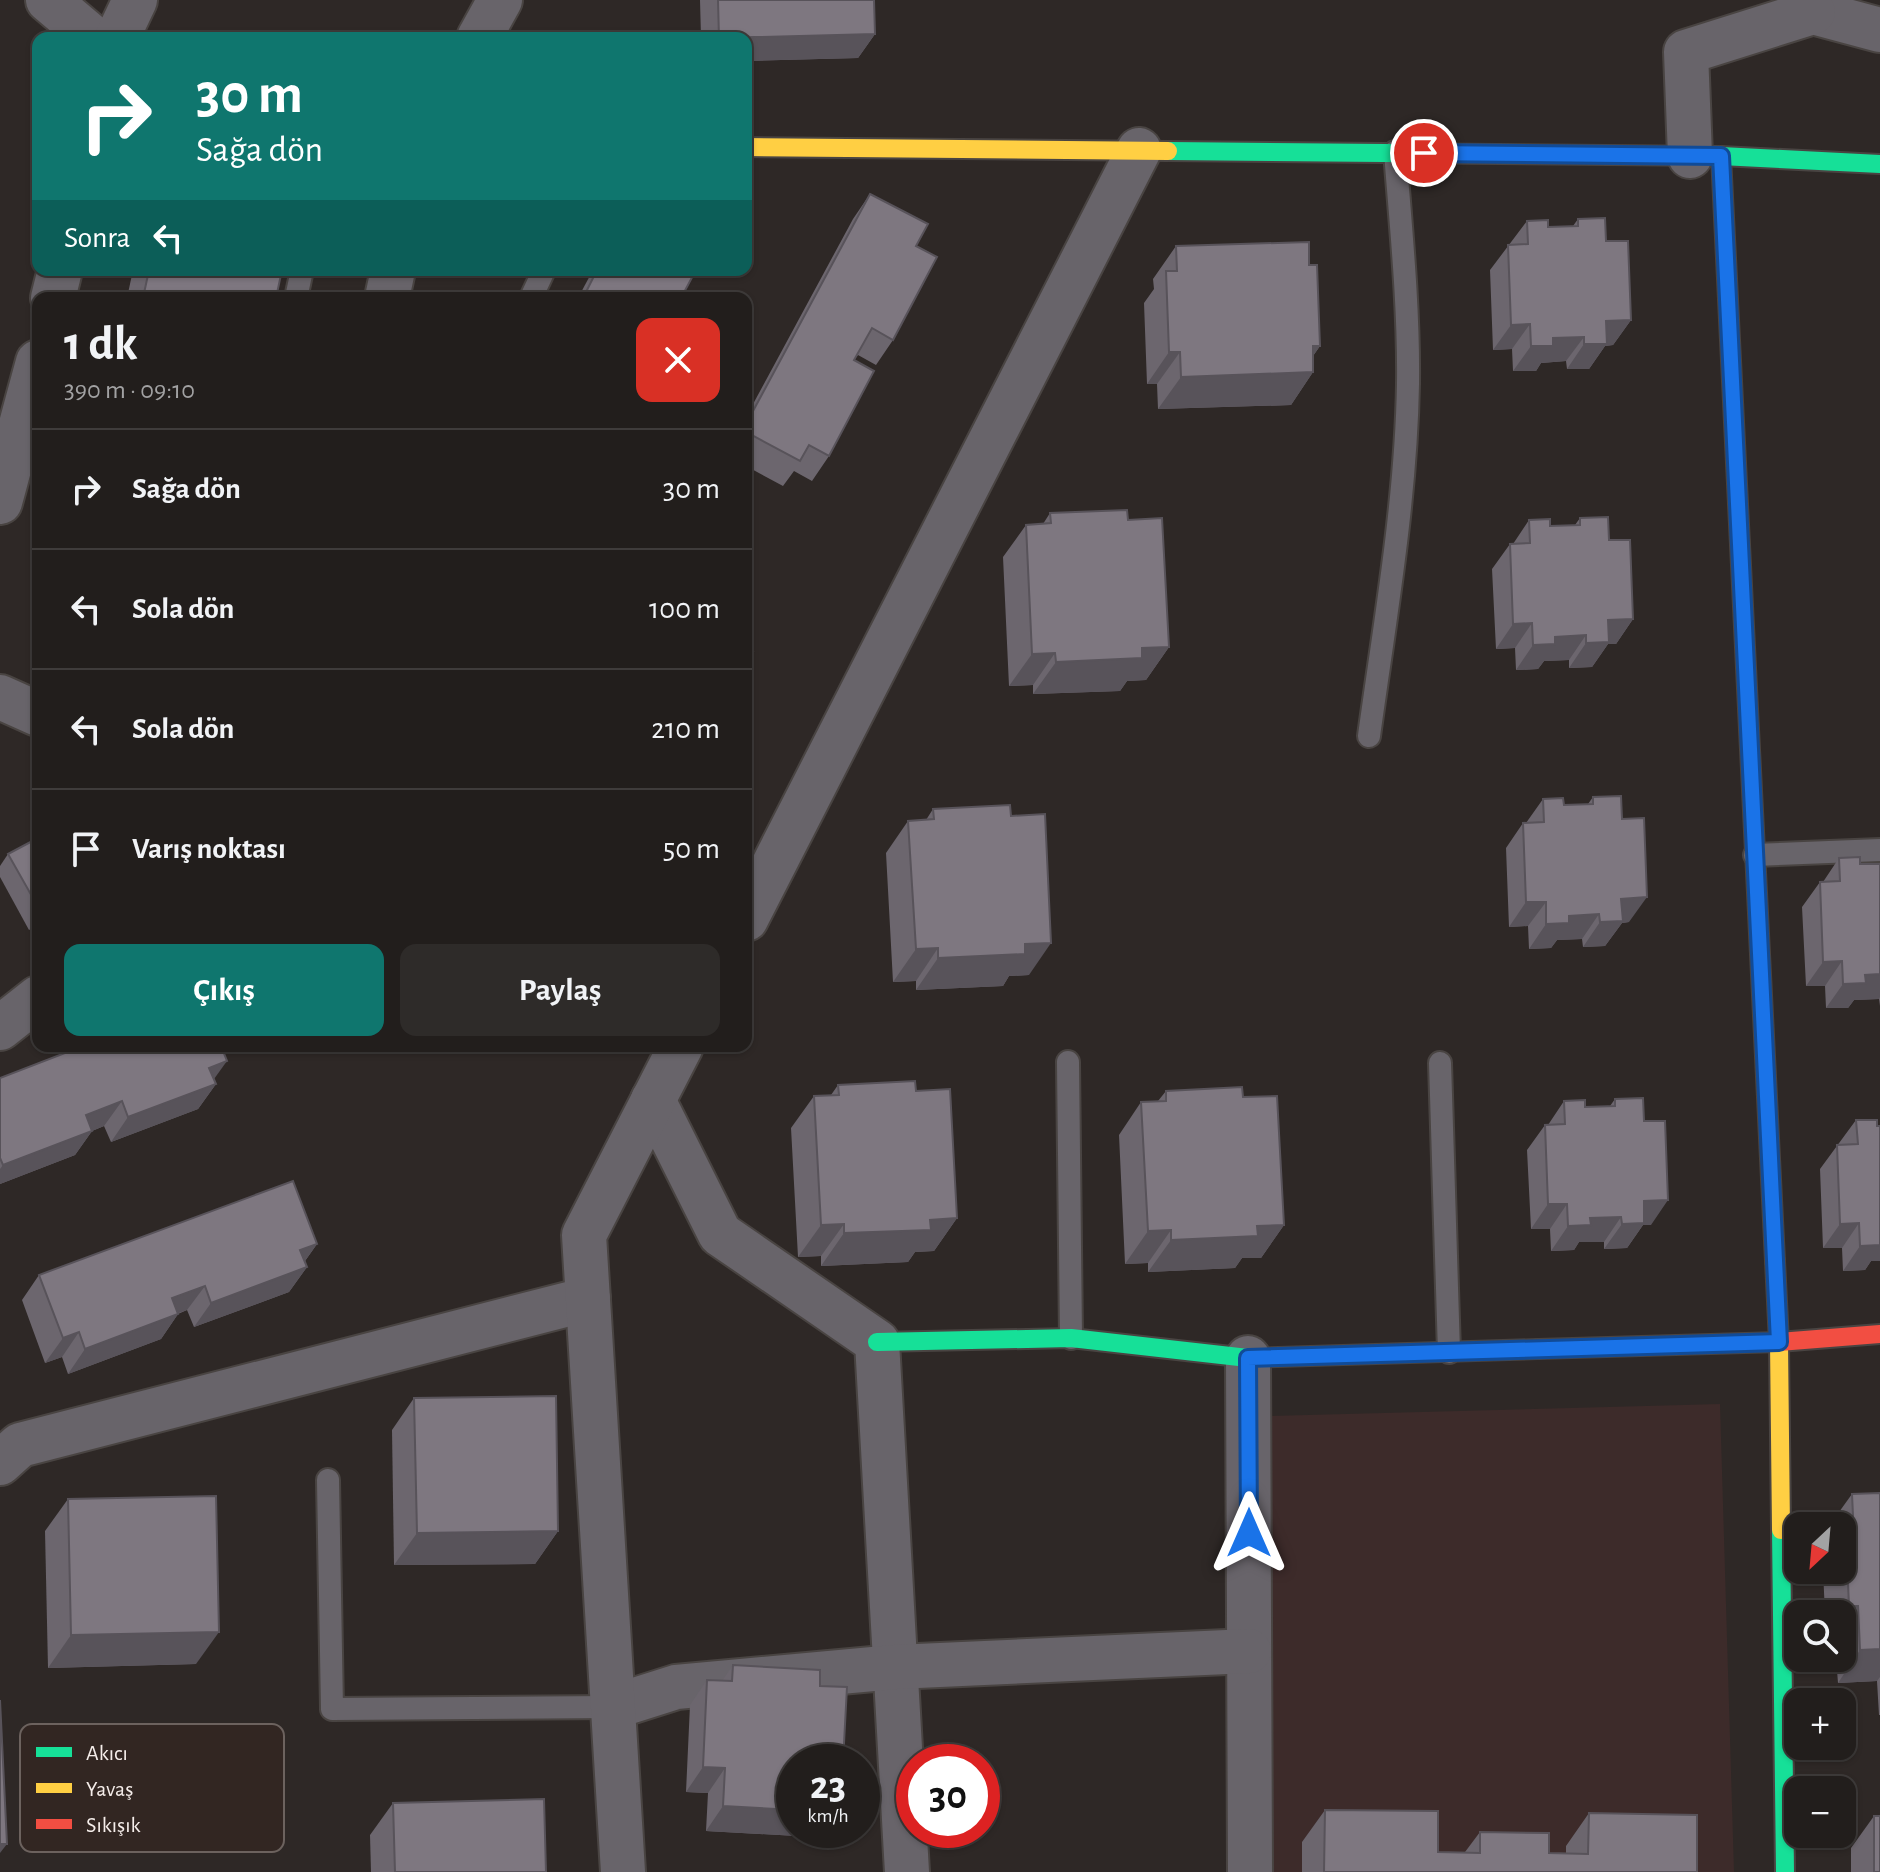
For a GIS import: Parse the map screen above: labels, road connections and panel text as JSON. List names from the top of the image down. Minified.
{"legend":["Akıcı","Yavaş","Sıkışık"],"north":"bottom left","page":{"turn":["30 m","Sağa dön"],"then":"Sonra","heading":["1 dk","390 m · 09:10"],"list":[{"name":"Sağa dön","value":"30 m"},{"name":"Sola dön","value":"100 m"},{"name":"Sola dön","value":"210 m"},{"name":"Varış noktası","value":"50 m"}],"buttons":["Çıkış","Paylaş"],"map_buttons":["+","−"],"speed":"23 km/h","limit":"30"}}
